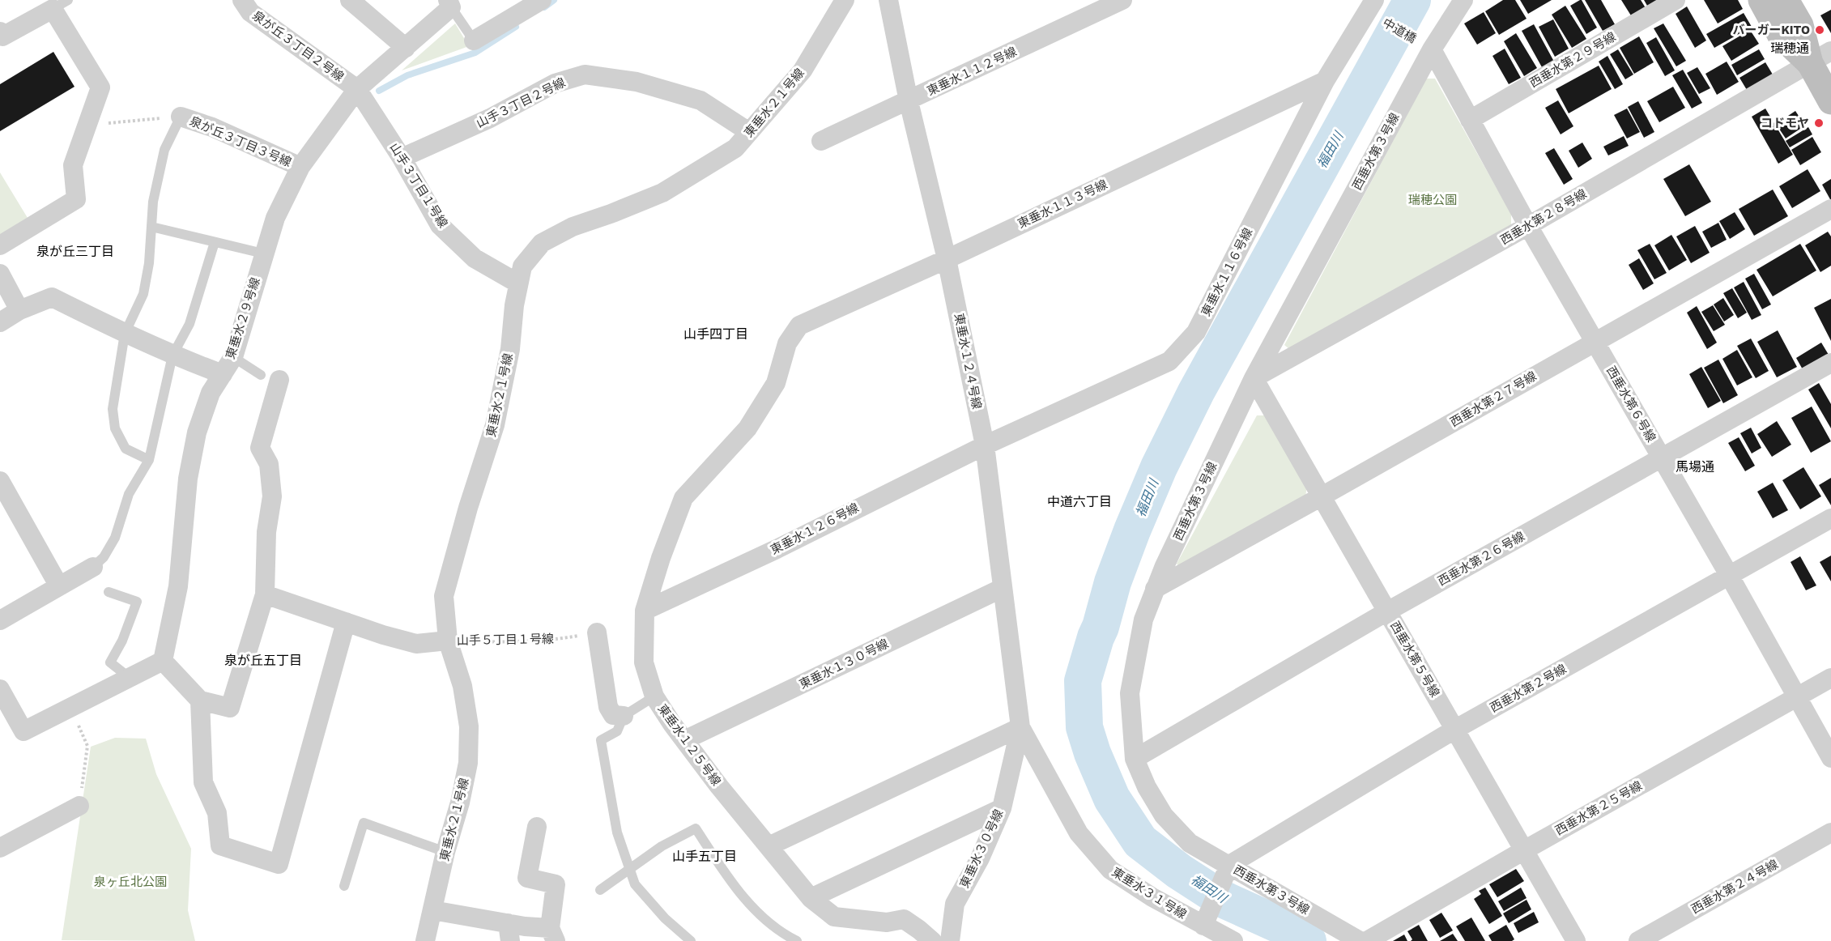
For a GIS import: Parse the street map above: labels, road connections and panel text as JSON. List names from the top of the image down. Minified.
{"streets":{"street":["泉が丘３丁目２号線","西垂水第２９号線","東垂水１１２号線","山手３丁目２号線","東垂水２１号線","泉が丘３丁目３号線","西垂水第３号線","山手３丁目１号線","東垂水１１３号線","西垂水第２８号線","東垂水１１６号線","東垂水２９号線","東垂水１２４号線","西垂水第２７号線","西垂水第６号線","東垂水１２６号線","西垂水第２６号線","西垂水第５号線","東垂水１３０号線","西垂水第２号線","東垂水１２５号線","西垂水第２５号線","東垂水３０号線","西垂水第２４号線","東垂水３１号線"],"path":["中道橋","山手５丁目１号線"]},"crossings":[["中道橋","西垂水第３号線"],["中道橋","東垂水１１６号線"],["中道橋","西垂水第６号線"],["泉が丘３丁目２号線","山手３丁目１号線"],["泉が丘３丁目２号線","東垂水２９号線"],["西垂水第２９号線","西垂水第６号線"],["東垂水１１２号線","東垂水１２４号線"],["山手３丁目２号線","東垂水２１号線"],["山手３丁目２号線","山手３丁目１号線"],["東垂水２１号線","山手３丁目１号線"],["東垂水２１号線","山手５丁目１号線"],["泉が丘３丁目３号線","東垂水２９号線"],["西垂水第３号線","西垂水第２８号線"],["西垂水第３号線","西垂水第２７号線"],["西垂水第３号線","西垂水第６号線"],["西垂水第３号線","西垂水第２６号線"],["西垂水第３号線","西垂水第５号線"],["西垂水第３号線","西垂水第２号線"],["山手３丁目１号線","東垂水２９号線"],["東垂水１１３号線","東垂水１１６号線"],["東垂水１１３号線","東垂水１２４号線"],["東垂水１１３号線","東垂水１２５号線"],["西垂水第２８号線","西垂水第６号線"],["西垂水第２８号線","西垂水第５号線"],["東垂水１１６号線","東垂水１２４号線"],["東垂水１１６号線","東垂水１２６号線"],["東垂水１２４号線","東垂水１２６号線"],["東垂水１２４号線","東垂水１３０号線"],["東垂水１２４号線","東垂水３０号線"],["東垂水１２４号線","東垂水３１号線"],["西垂水第２７号線","西垂水第６号線"],["西垂水第２７号線","西垂水第５号線"],["西垂水第６号線","西垂水第２６号線"],["西垂水第６号線","西垂水第２号線"],["西垂水第６号線","西垂水第２５号線"],["東垂水１２６号線","東垂水１２５号線"],["西垂水第２６号線","西垂水第５号線"],["西垂水第５号線","西垂水第２号線"],["西垂水第５号線","西垂水第２５号線"],["東垂水１３０号線","東垂水１２５号線"],["東垂水３０号線","東垂水３１号線"]],"districts":["瑞穂通","泉が丘三丁目","山手四丁目","馬場通","中道六丁目","泉が丘五丁目","山手五丁目"],"water":["福田川"],"parks":["瑞穂公園","泉ヶ丘北公園"],"places":["バーガーKITO","コドモヤ"]}
